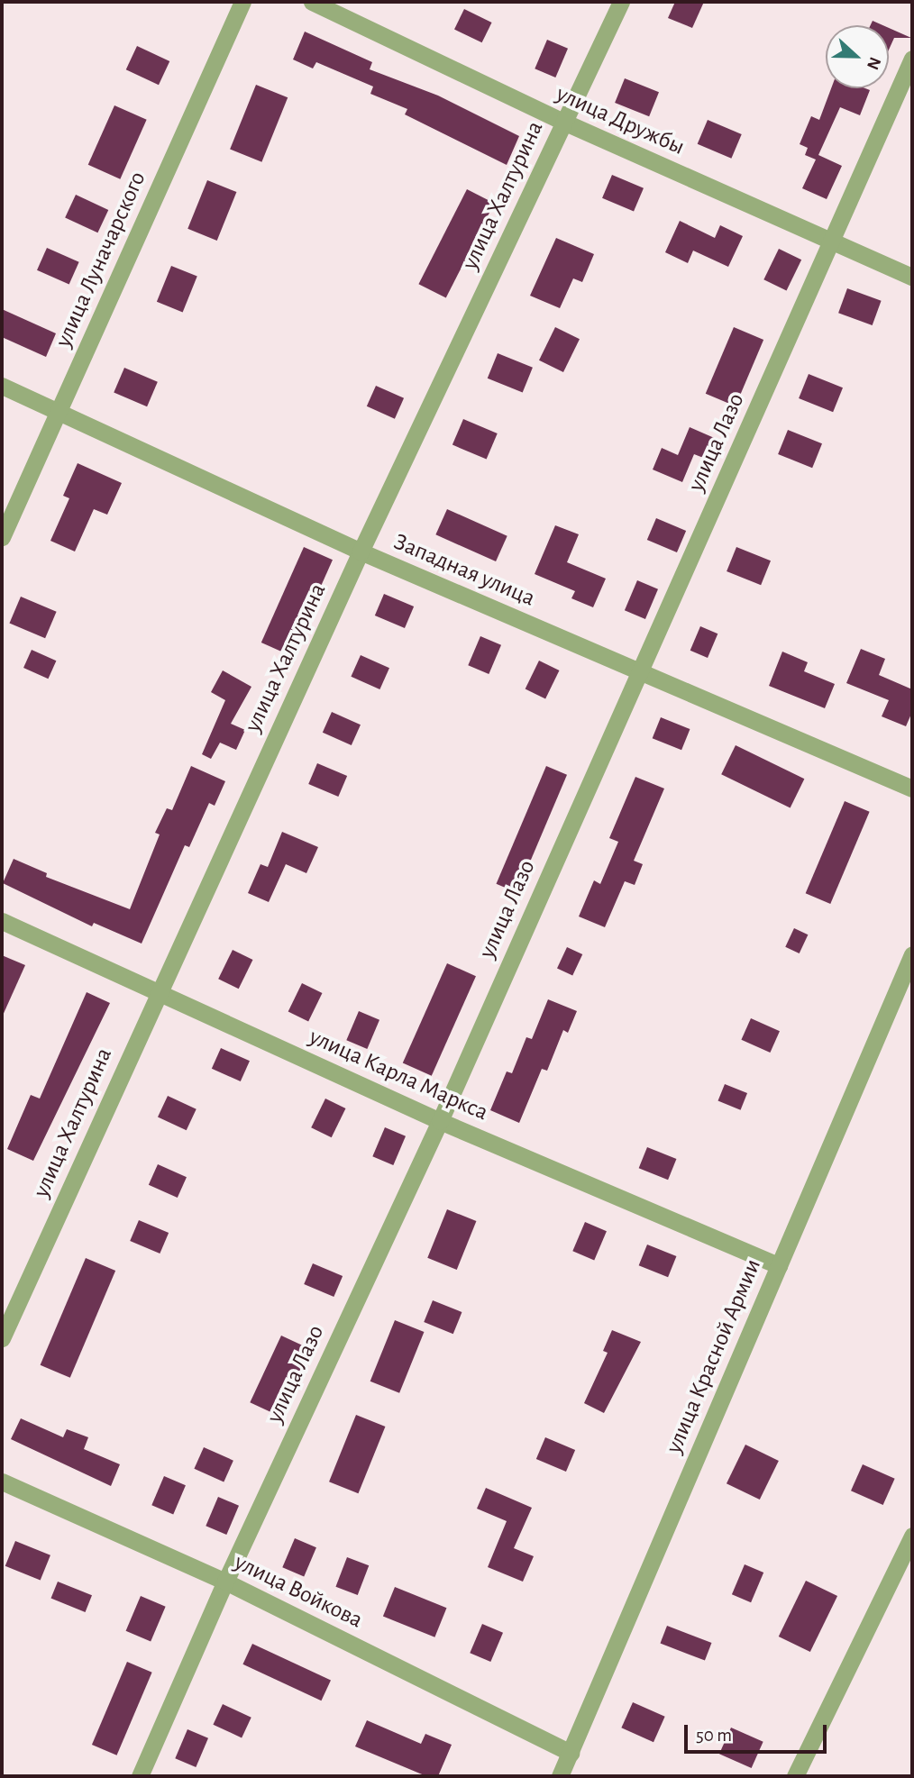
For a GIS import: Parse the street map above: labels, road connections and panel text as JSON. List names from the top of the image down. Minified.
{"streets":{"street":["улица Дружбы","улица Халтурина","улица Луначарского","улица Лазо","Западная улица","улица Карла Маркса","улица Красной Армии","улица Войкова"]},"crossings":[["улица Дружбы","улица Халтурина"],["улица Дружбы","улица Лазо"],["улица Халтурина","Западная улица"],["улица Халтурина","улица Карла Маркса"],["улица Луначарского","Западная улица"],["улица Лазо","Западная улица"],["улица Лазо","улица Карла Маркса"],["улица Лазо","улица Войкова"],["улица Карла Маркса","улица Красной Армии"],["улица Красной Армии","улица Войкова"]],"scale_bar":"50 m","north":"right"}
